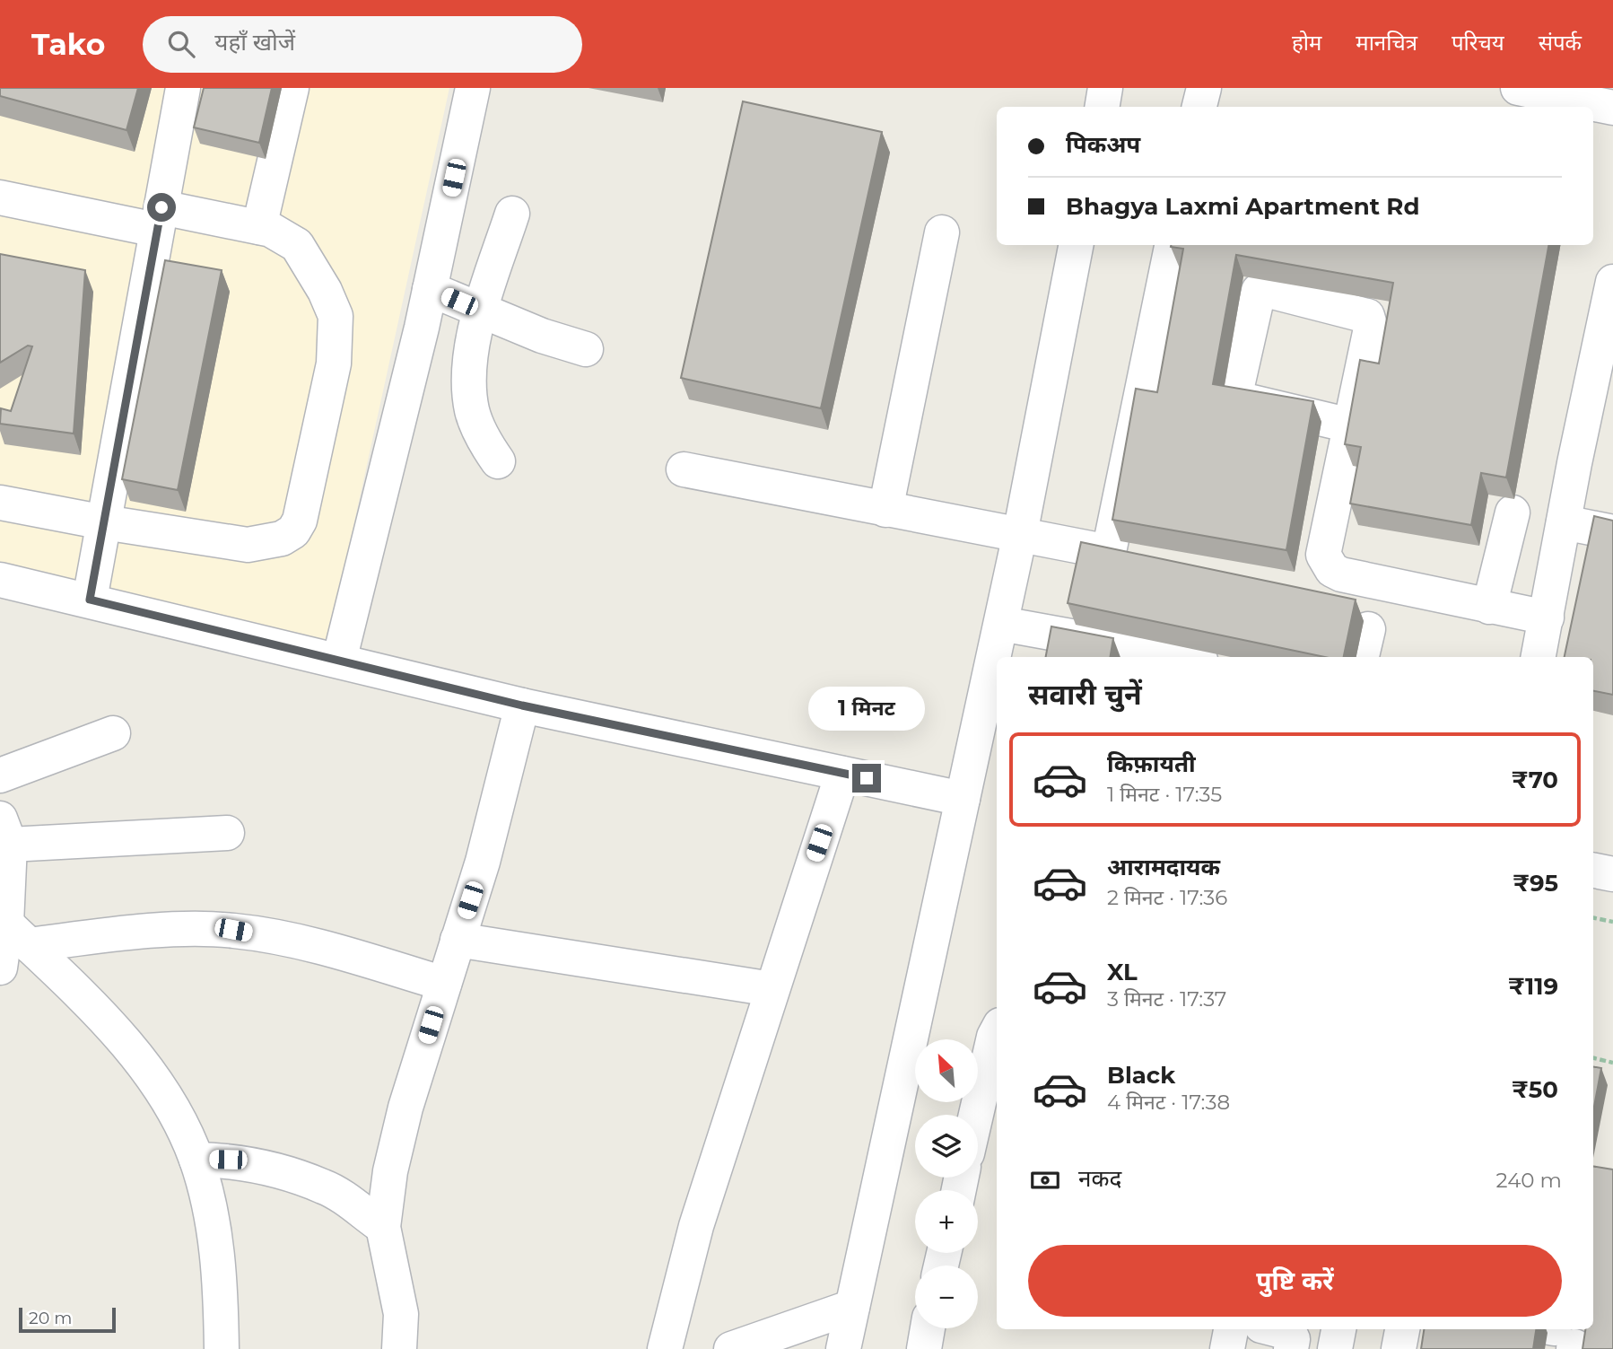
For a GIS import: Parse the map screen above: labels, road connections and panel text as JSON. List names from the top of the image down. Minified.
{"scale_bar":"20 m","north":"top left","page":{"header":"Tako","search":"यहाँ खोजें","nav":["होम","मानचित्र","परिचय","संपर्क"],"banner":["पिकअप","Bhagya Laxmi Apartment Rd"],"heading":"सवारी चुनें","bubble":"1 मिनट","list":[{"name":"किफ़ायती","note":"1 मिनट · 17:35","value":"₹70"},{"name":"आरामदायक","note":"2 मिनट · 17:36","value":"₹95"},{"name":"XL","note":"3 मिनट · 17:37","value":"₹119"},{"name":"Black","note":"4 मिनट · 17:38","value":"₹50"}],"map_buttons":["+","−"],"pay":["नकद","240 m"],"buttons":"पुष्टि करें","scale":"20 m"}}
